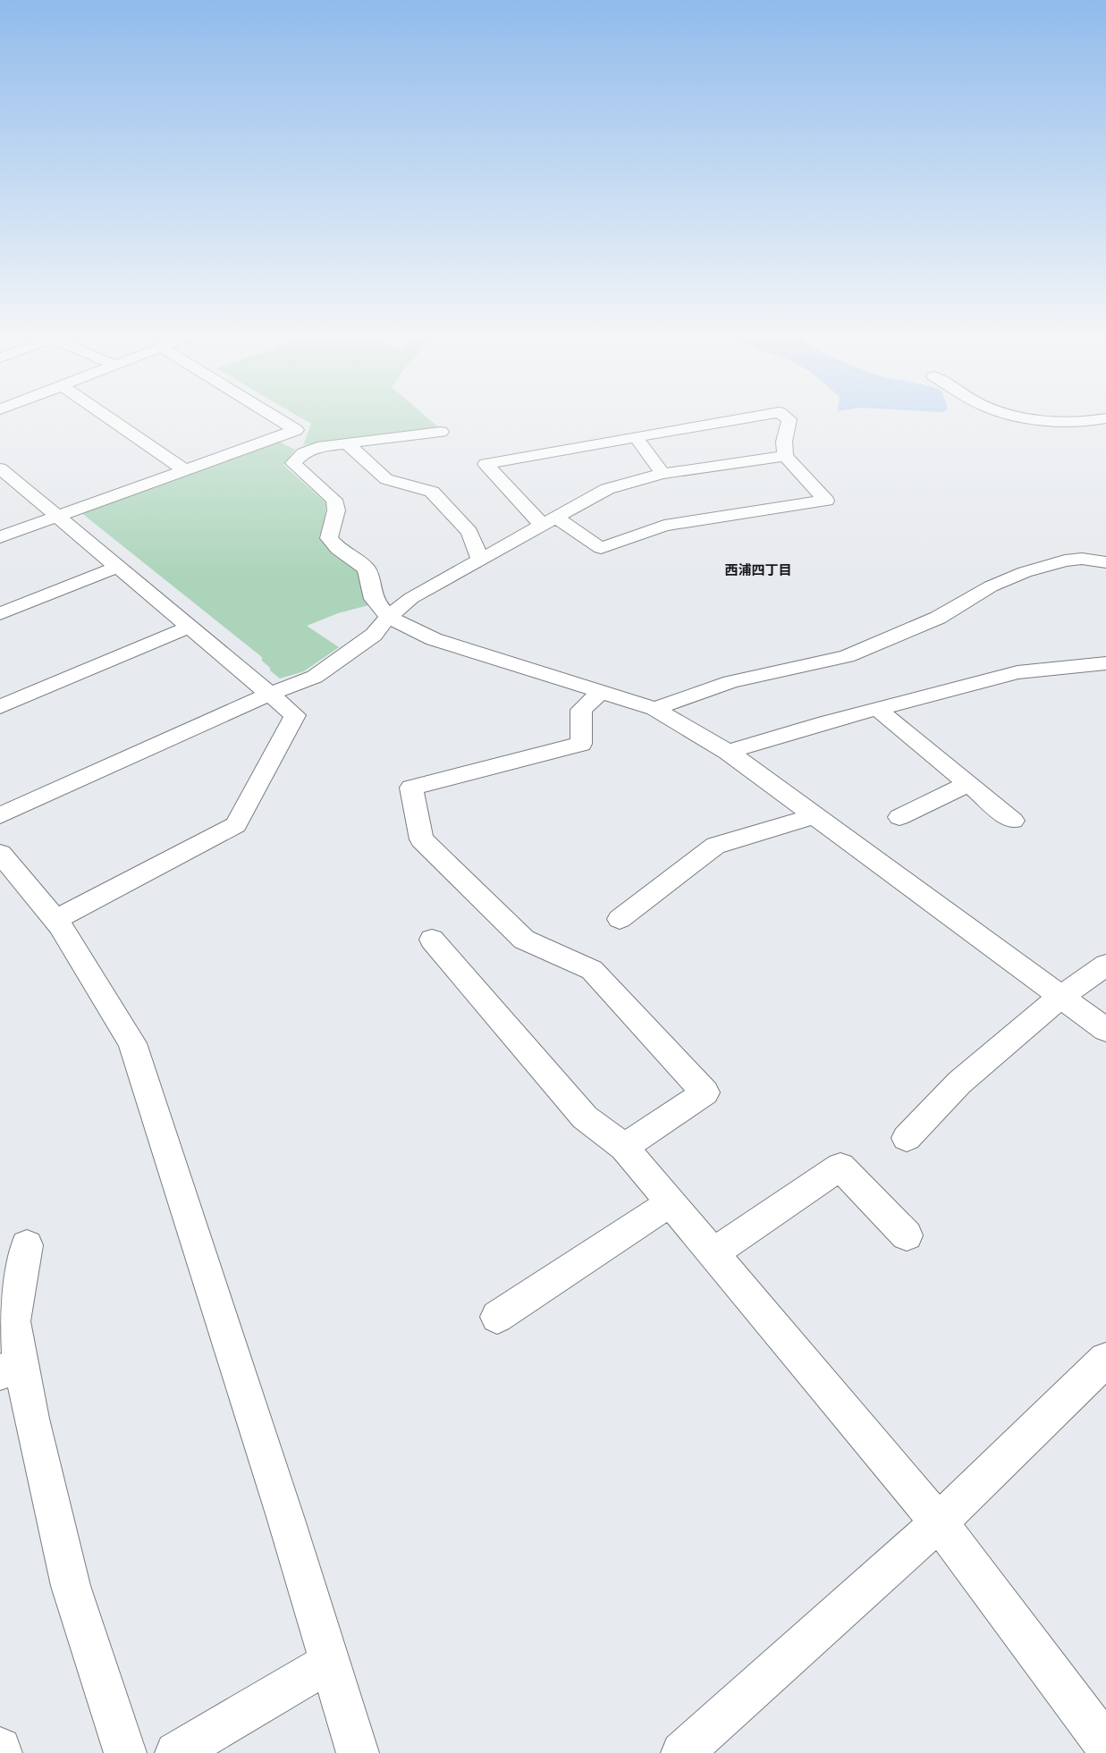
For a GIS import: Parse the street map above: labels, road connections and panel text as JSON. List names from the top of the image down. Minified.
{"districts":["西浦四丁目"]}
